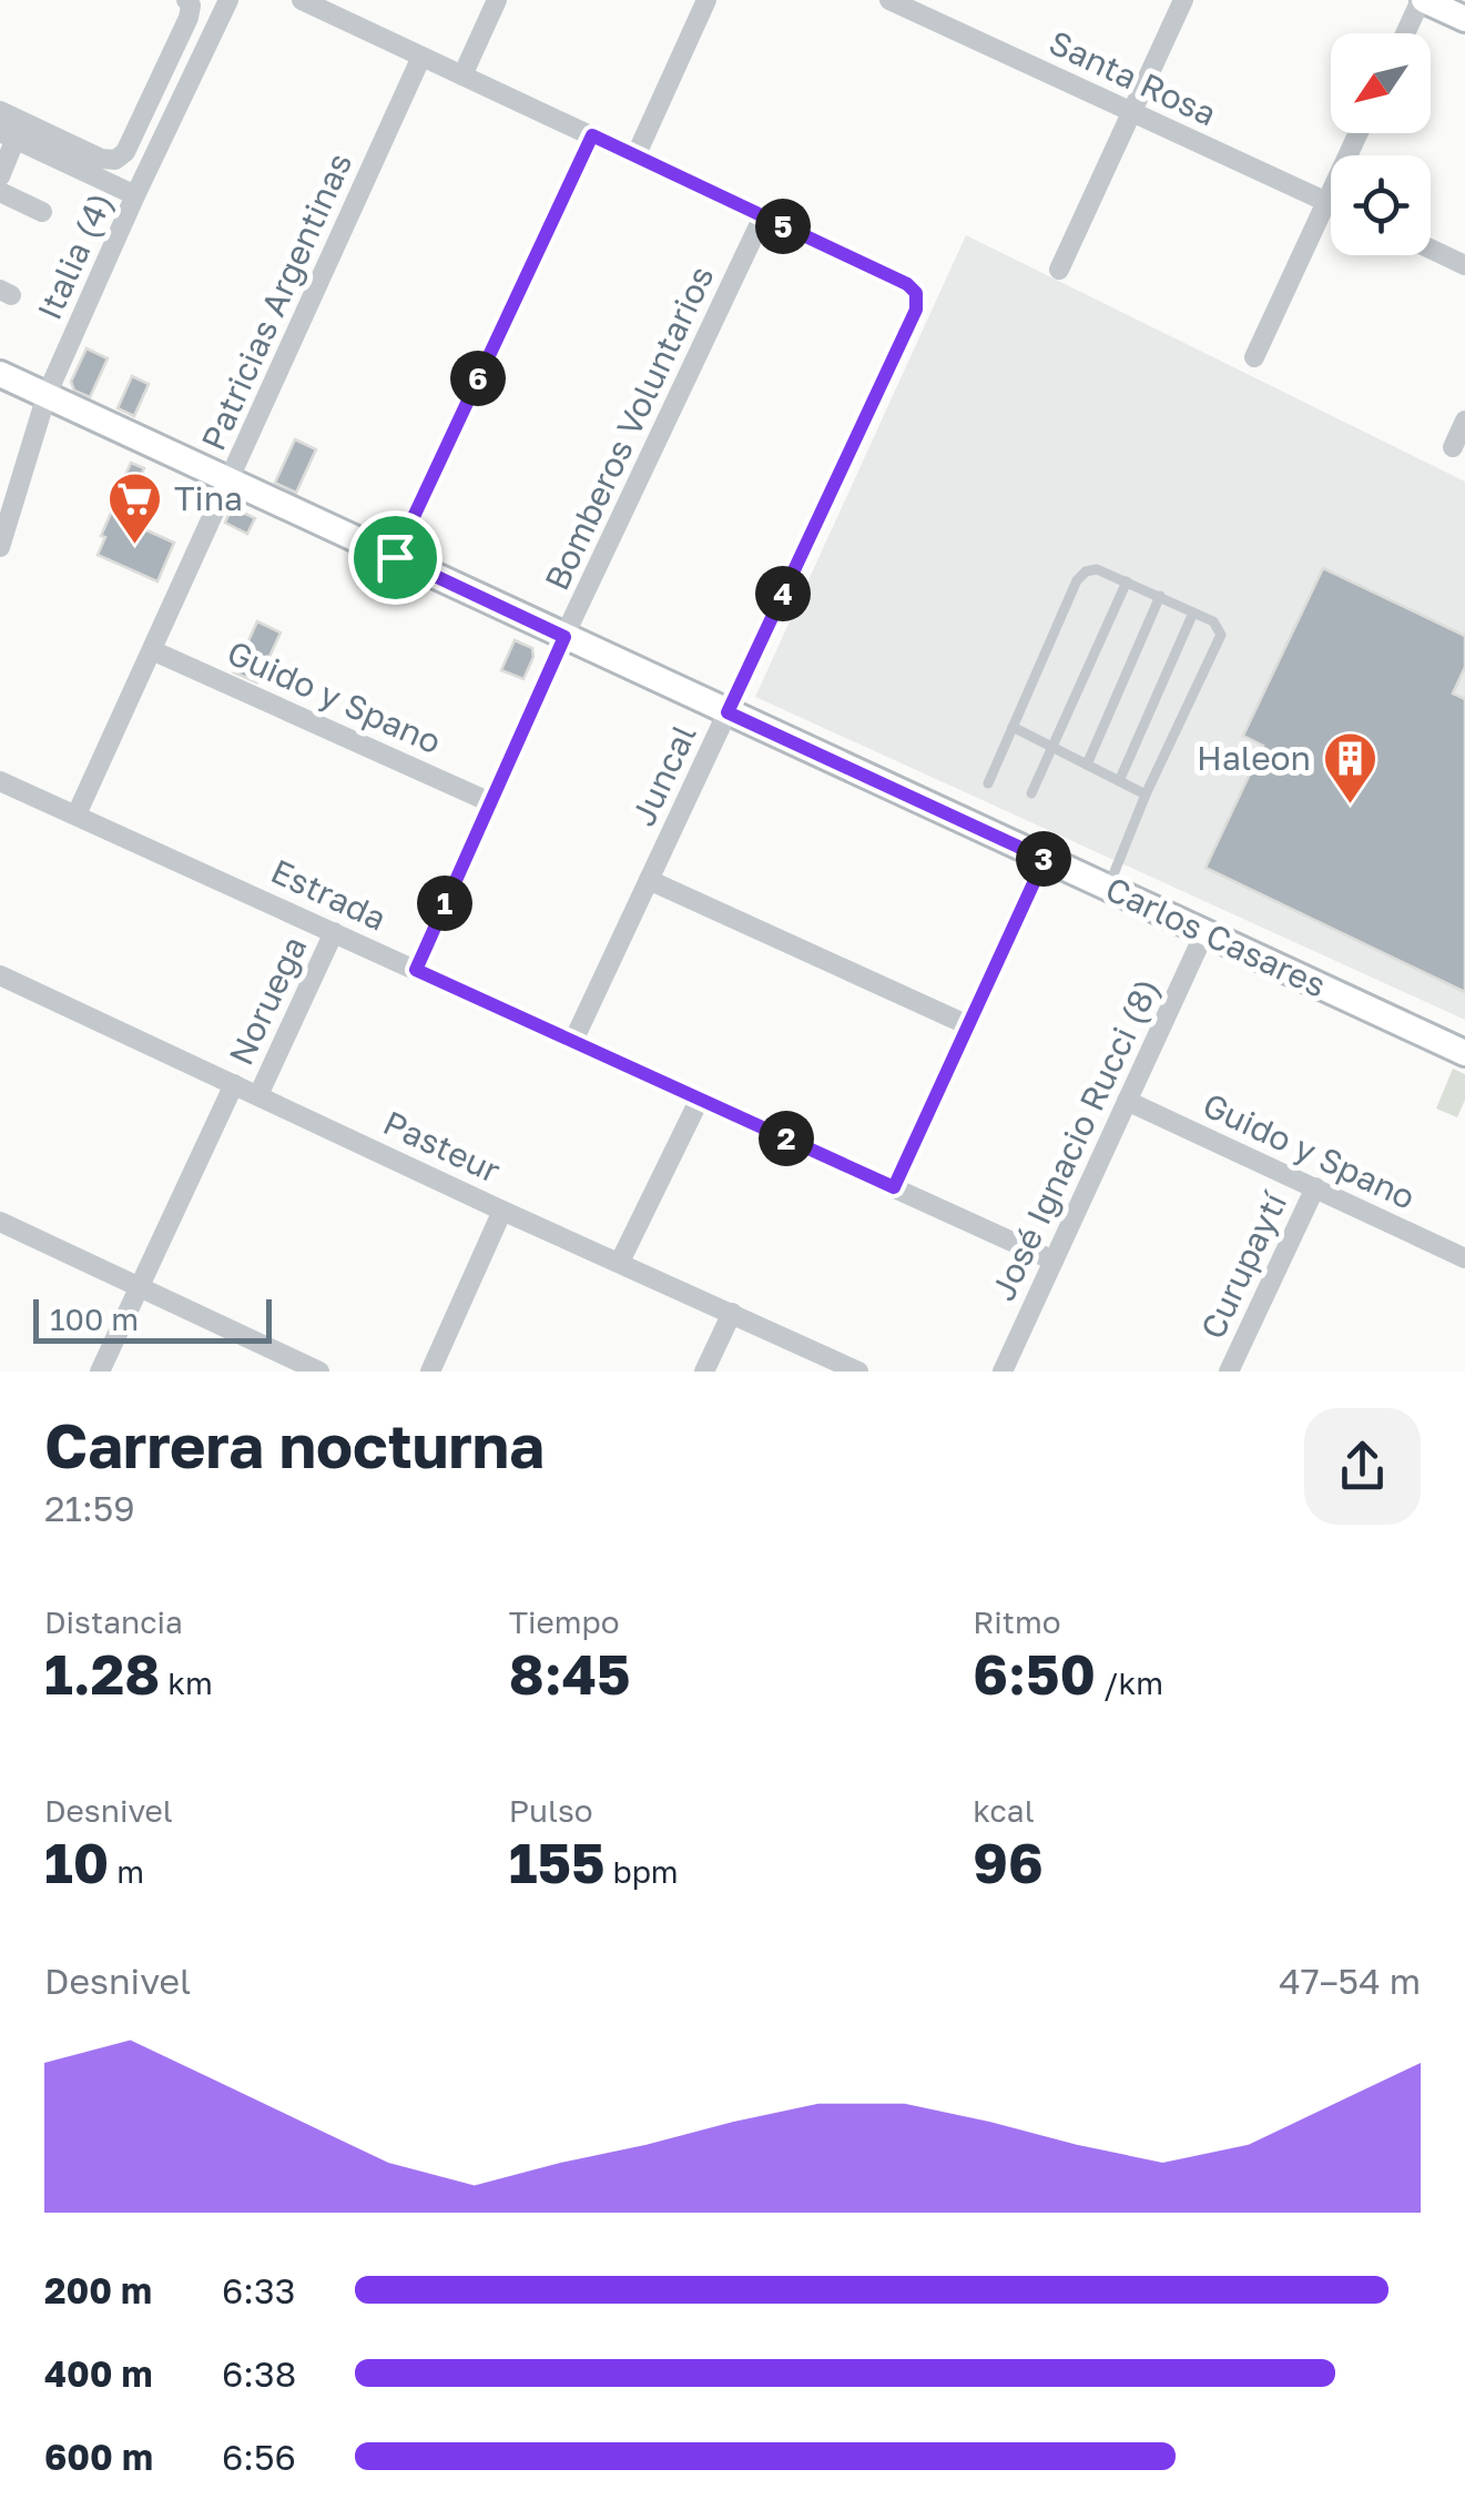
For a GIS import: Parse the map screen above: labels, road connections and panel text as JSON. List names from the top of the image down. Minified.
{"streets":{"street":["Santa Rosa","Italia (4)","Patricias Argentinas","Bomberos Voluntarios","Guido y Spano","Juncal","Estrada","Carlos Casares","Noruega","José Ignacio Rucci (8)","Pasteur","Curupaytí"]},"crossings":[["Italia (4)","Carlos Casares"],["Patricias Argentinas","Guido y Spano"],["Patricias Argentinas","Estrada"],["Patricias Argentinas","Carlos Casares"],["Bomberos Voluntarios","Guido y Spano"],["Bomberos Voluntarios","Juncal"],["Bomberos Voluntarios","Estrada"],["Bomberos Voluntarios","Carlos Casares"],["Guido y Spano","José Ignacio Rucci (8)"],["Guido y Spano","Curupaytí"],["Juncal","Estrada"],["Juncal","Carlos Casares"],["Estrada","Noruega"],["Estrada","José Ignacio Rucci (8)"],["Carlos Casares","José Ignacio Rucci (8)"],["Noruega","Pasteur"]],"places":{"supermarket":["Tina"],"building":["Haleon"]},"scale_bar":"100 m","north":"bottom left","page":{"pins":["5","6","4","3","1","2"],"scale":"100 m","heading":["Carrera nocturna","21:59"],"stats":[["Distancia","1.28 km"],["Tiempo","8:45"],["Ritmo","6:50 /km"],["Desnivel","10 m"],["Pulso","155 bpm"],["kcal","96"]],"chart":["Desnivel","47–54 m"],"list":[{"name":"200 m","note":"6:33"},{"name":"400 m","note":"6:38"},{"name":"600 m","note":"6:56"}]}}
